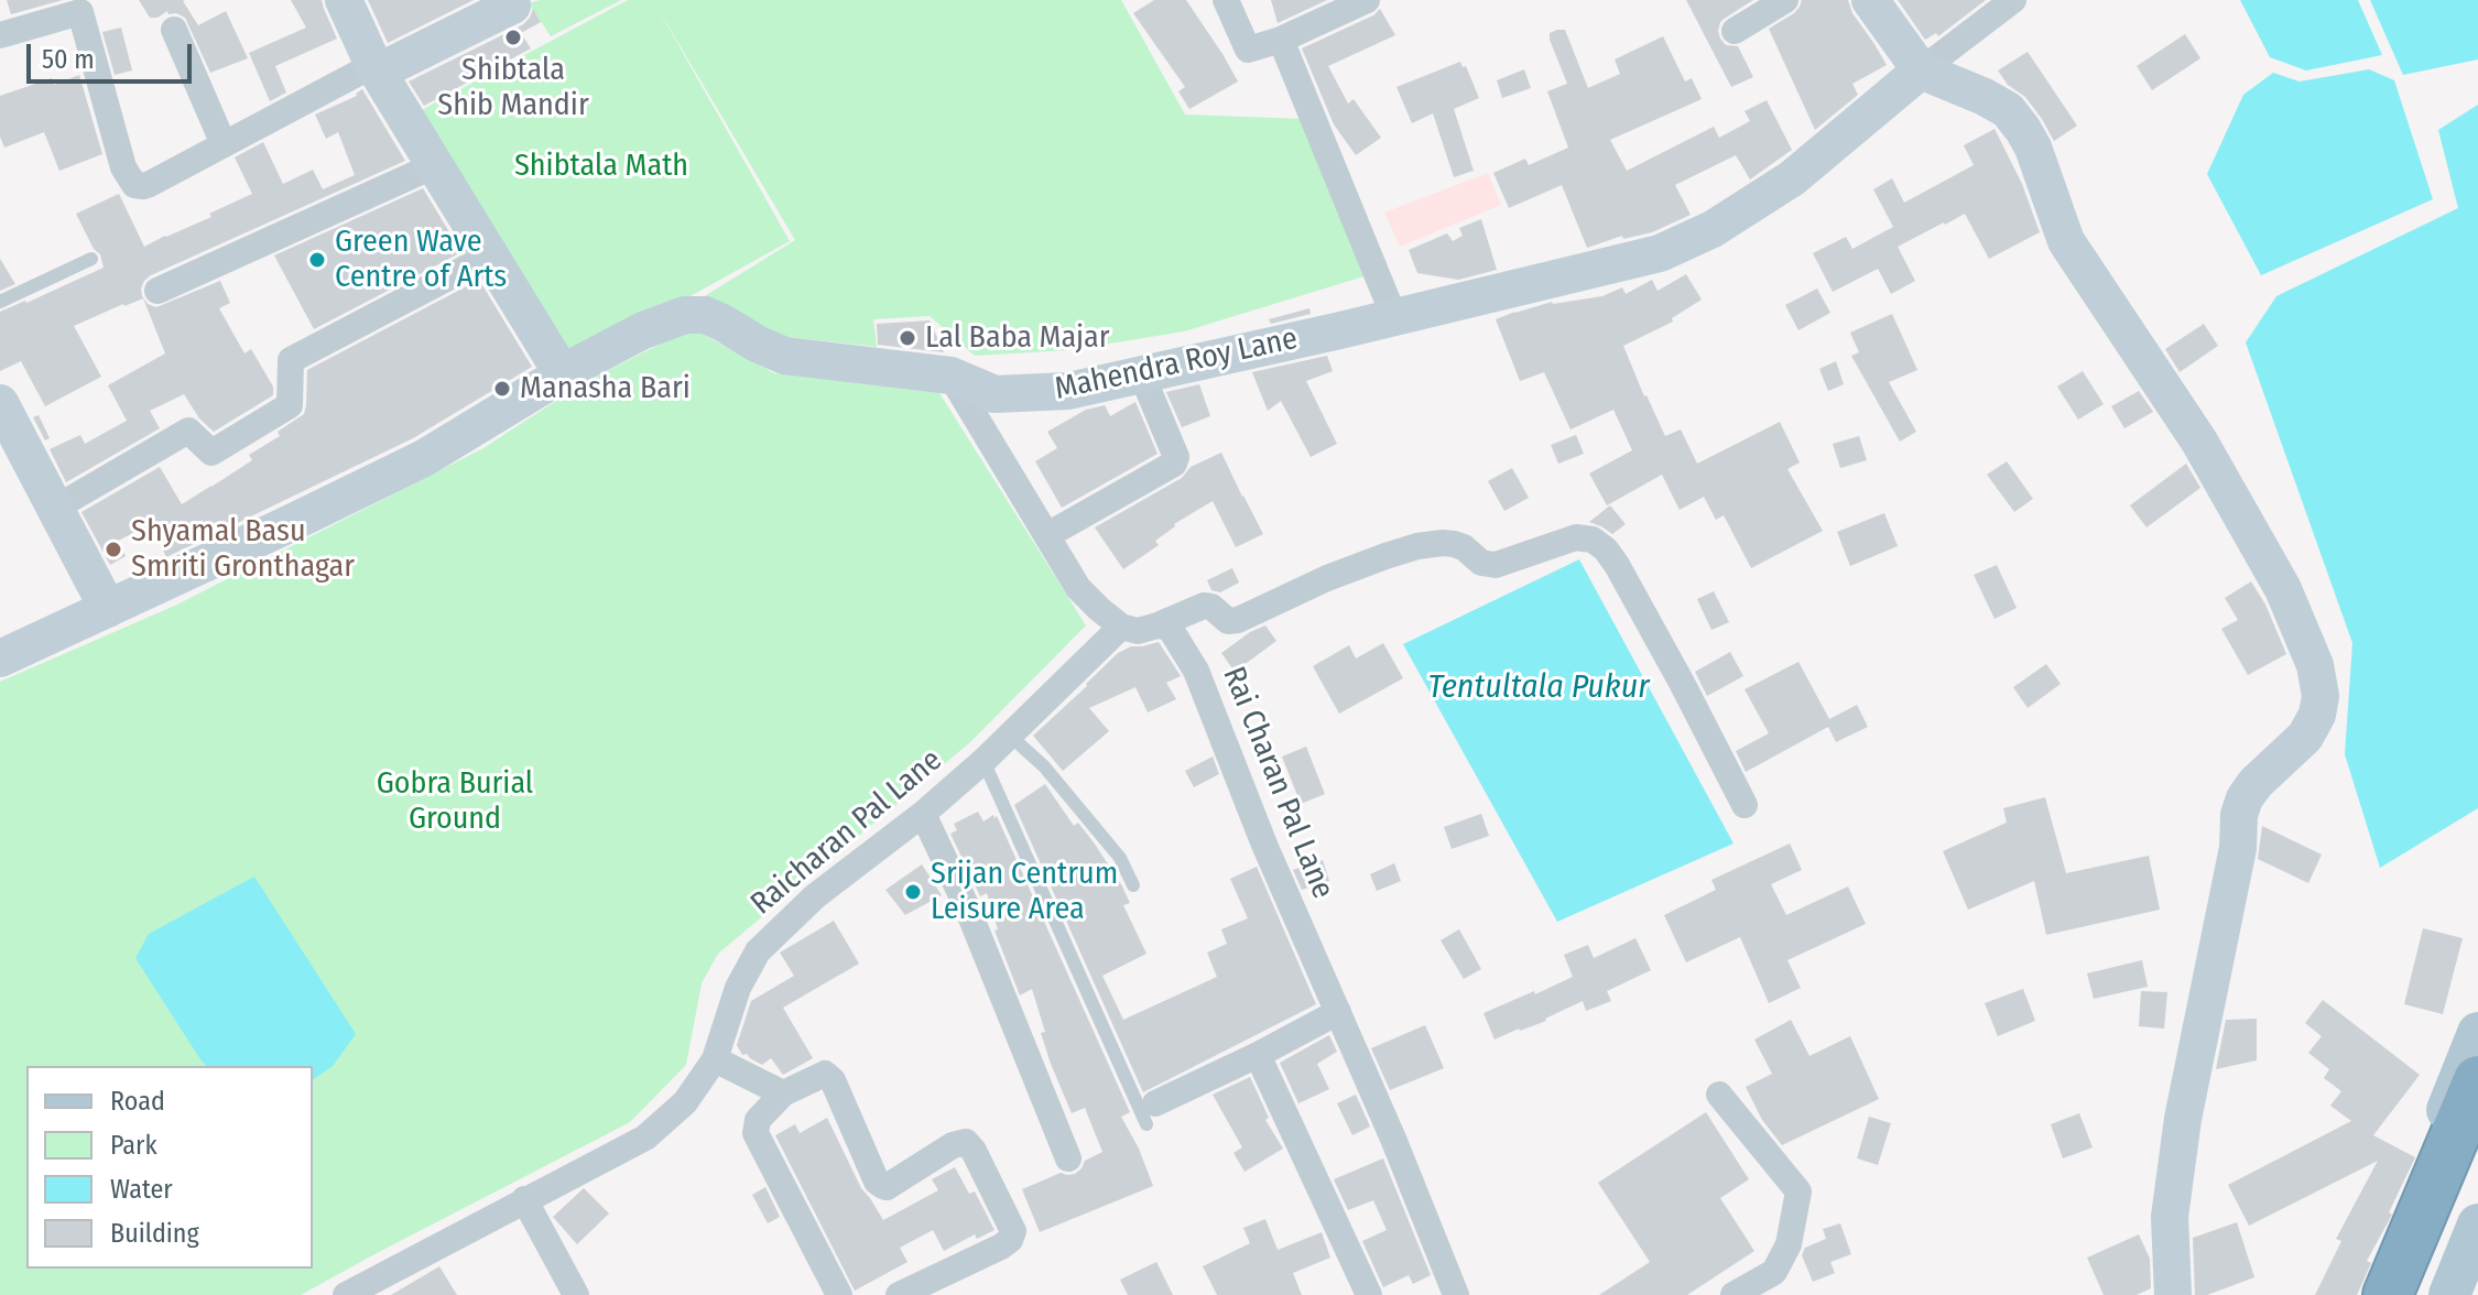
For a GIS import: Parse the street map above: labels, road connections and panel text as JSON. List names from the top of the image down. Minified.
{"streets":{"street":["Mahendra Roy Lane","Rai Charan Pal Lane","Raicharan Pal Lane"]},"water":["Tentultala Pukur"],"parks":["Shibtala Math","Gobra Burial Ground"],"places":["Shibtala Shib Mandir","Green Wave Centre of Arts","Lal Baba Majar","Manasha Bari","Shyamal Basu Smriti Gronthagar","Srijan Centrum Leisure Area"],"legend":["Road","Park","Water","Building"],"scale_bar":"50 m"}
